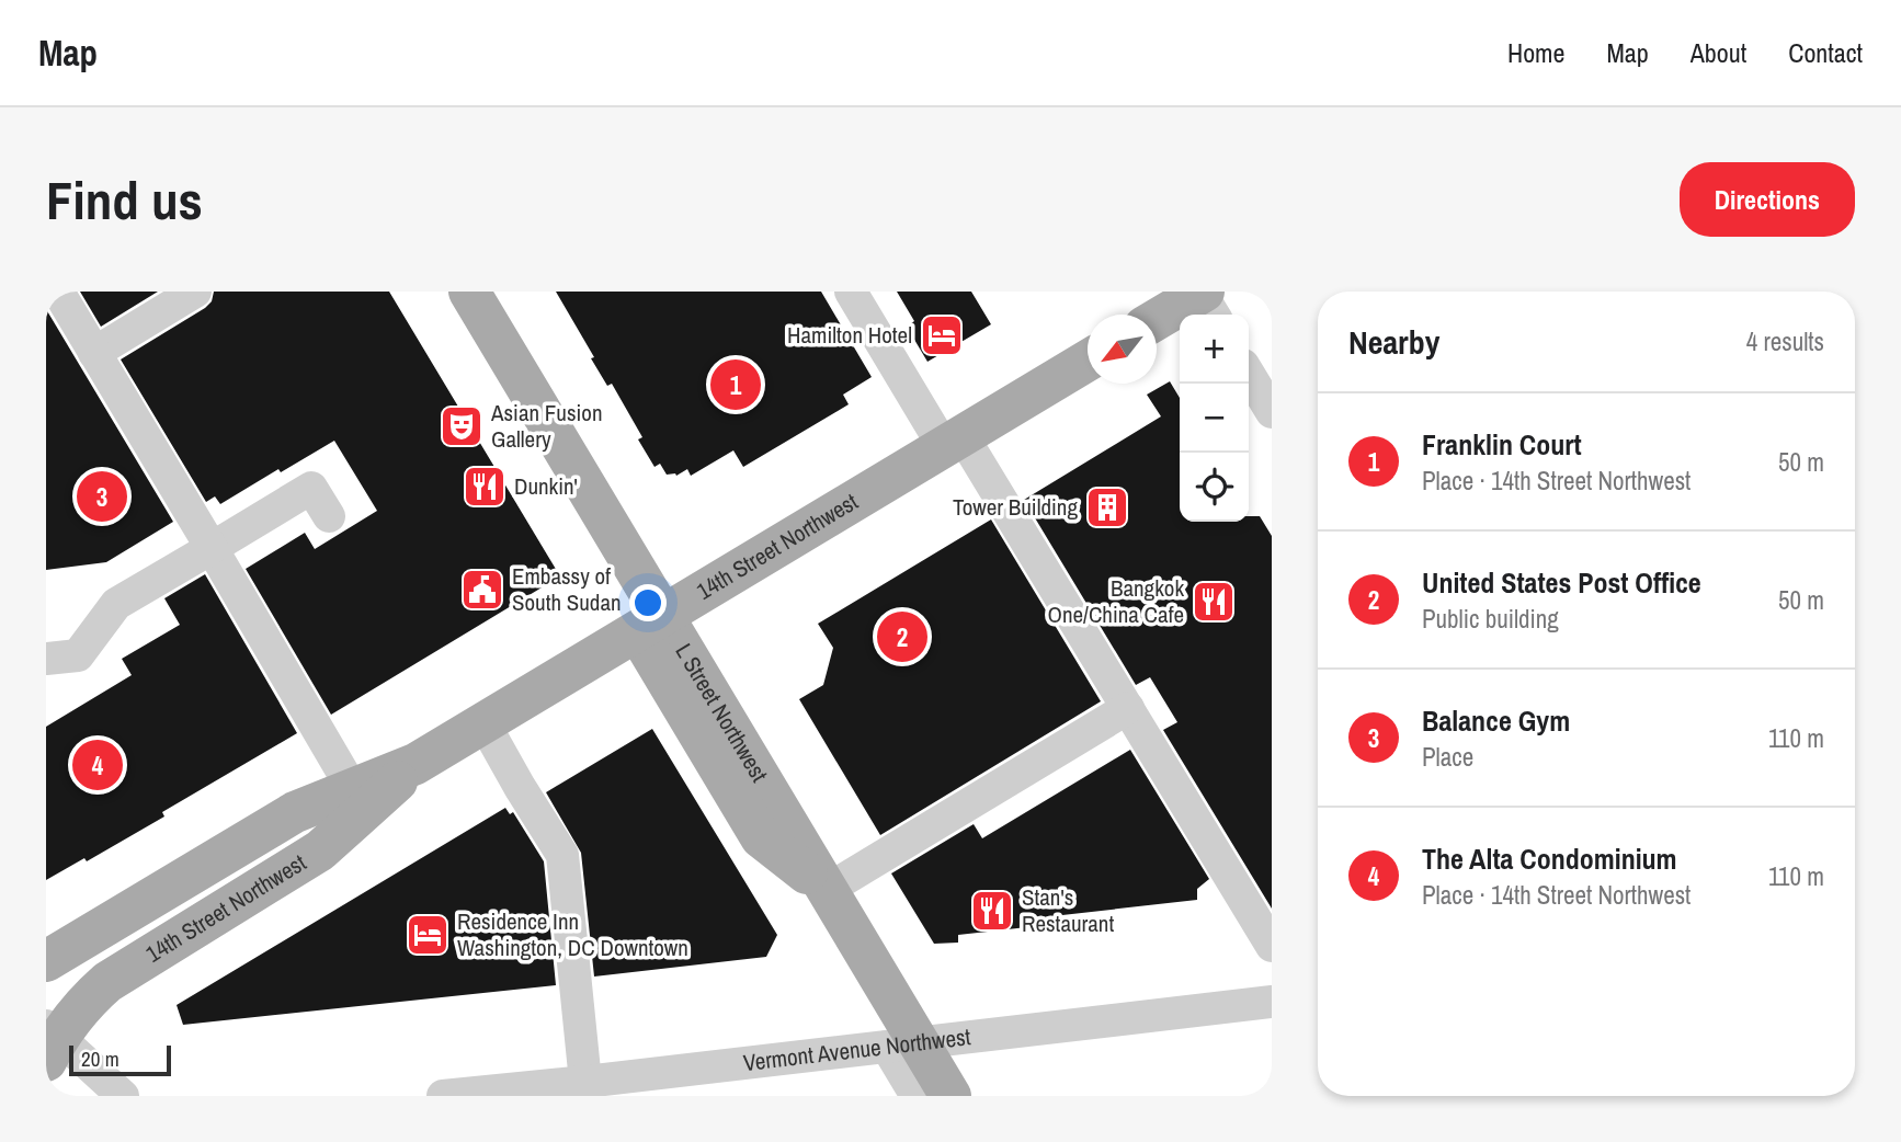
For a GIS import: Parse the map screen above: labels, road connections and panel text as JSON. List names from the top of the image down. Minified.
{"streets":{"main road":["14th Street Northwest","L Street Northwest"],"street":["Vermont Avenue Northwest"]},"crossings":[["14th Street Northwest","L Street Northwest"],["L Street Northwest","Vermont Avenue Northwest"]],"places":{"hotel":["Hamilton Hotel","Residence Inn Washington, DC Downtown"],"theatre":["Asian Fusion Gallery"],"restaurant":["Dunkin'","Bangkok One/China Cafe","Stan's Restaurant"],"building":["Tower Building"],"public building":["Embassy of South Sudan"]},"scale_bar":"20 m","north":"bottom left","page":{"header":"Map","nav":["Home","Map","About","Contact"],"buttons":"Directions","title":"Find us","heading":["Nearby","4 results"],"map_buttons":["+","−"],"pins":["1","3","2","4"],"list":[{"mark":"1","name":"Franklin Court","note":"Place · 14th Street Northwest","value":"50 m"},{"mark":"2","name":"United States Post Office","note":"Public building","value":"50 m"},{"mark":"3","name":"Balance Gym","note":"Place","value":"110 m"},{"mark":"4","name":"The Alta Condominium","note":"Place · 14th Street Northwest","value":"110 m"}],"scale":"20 m"}}
